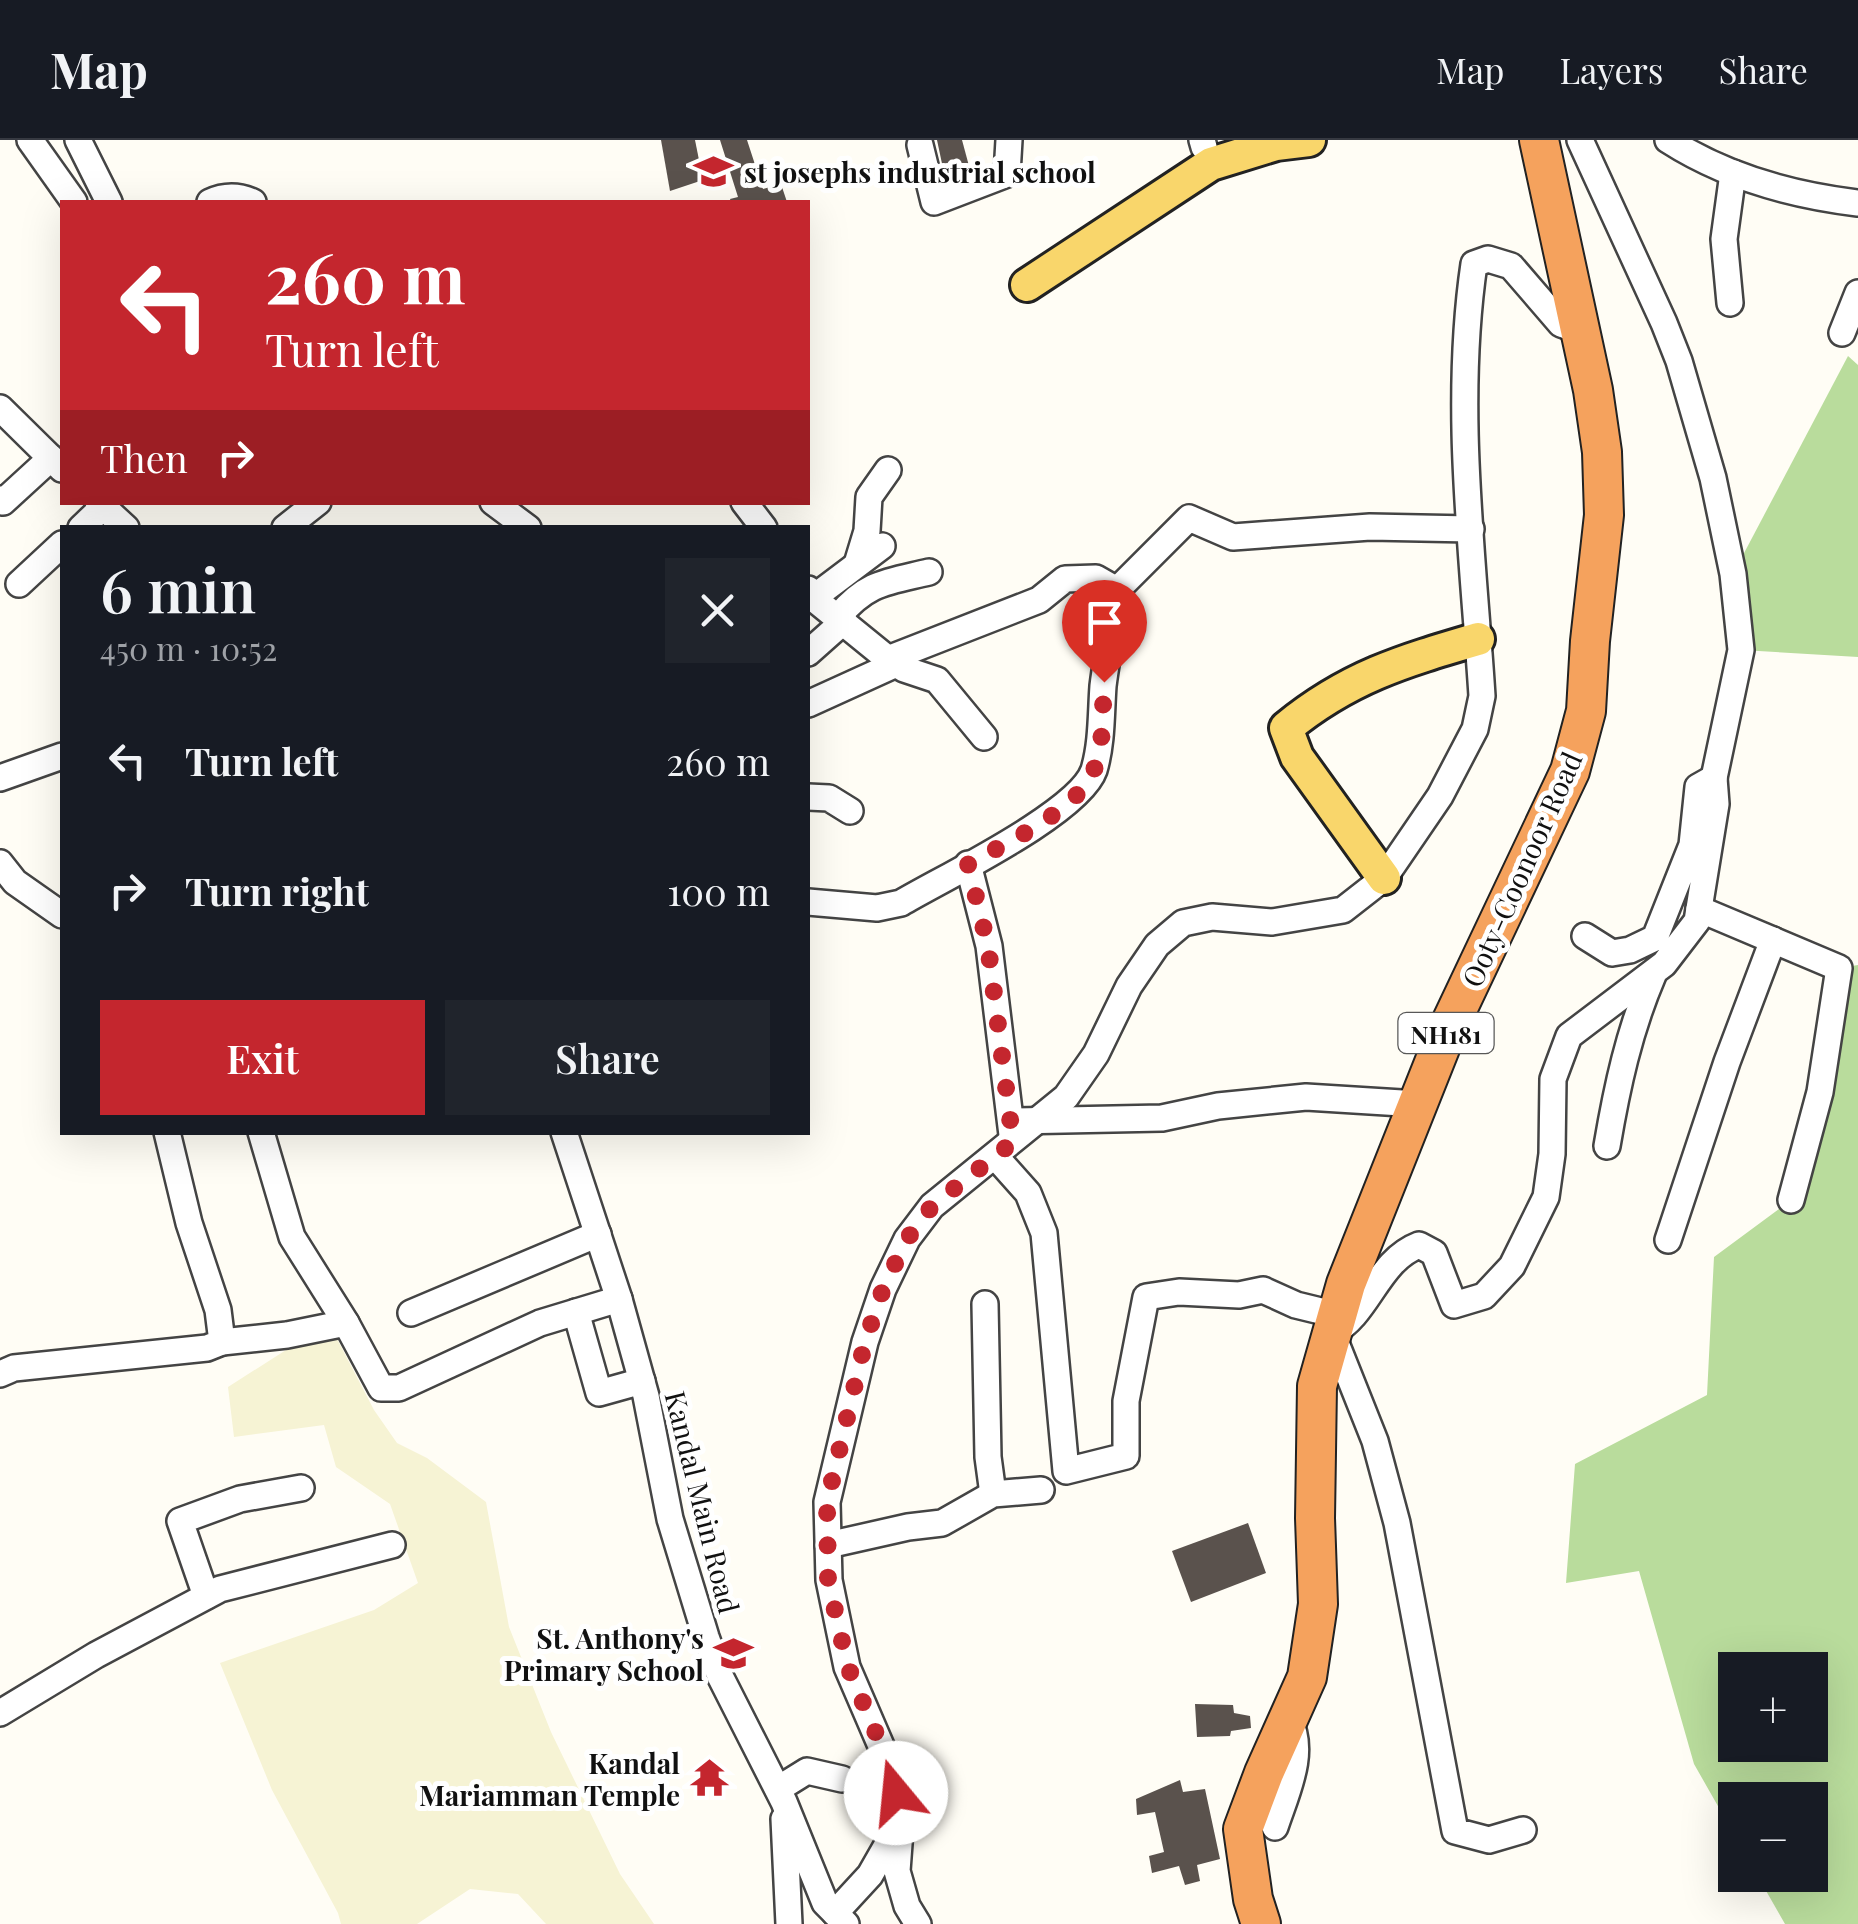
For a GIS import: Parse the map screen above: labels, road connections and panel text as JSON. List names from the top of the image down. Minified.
{"streets":{"highway":["Ooty-Coonoor Road","NH181"],"street":["Kandal Main Road"]},"places":{"school or university":["st josephs industrial school","St. Anthony's Primary School"],"temple":["Kandal Mariamman Temple"]},"page":{"header":"Map","nav":["Map","Layers","Share"],"turn":["260 m","Turn left"],"then":"Then","heading":["6 min","450 m · 10:52"],"list":[{"name":"Turn left","value":"260 m"},{"name":"Turn right","value":"100 m"}],"buttons":["Exit","Share"],"map_buttons":["+","−"]}}
